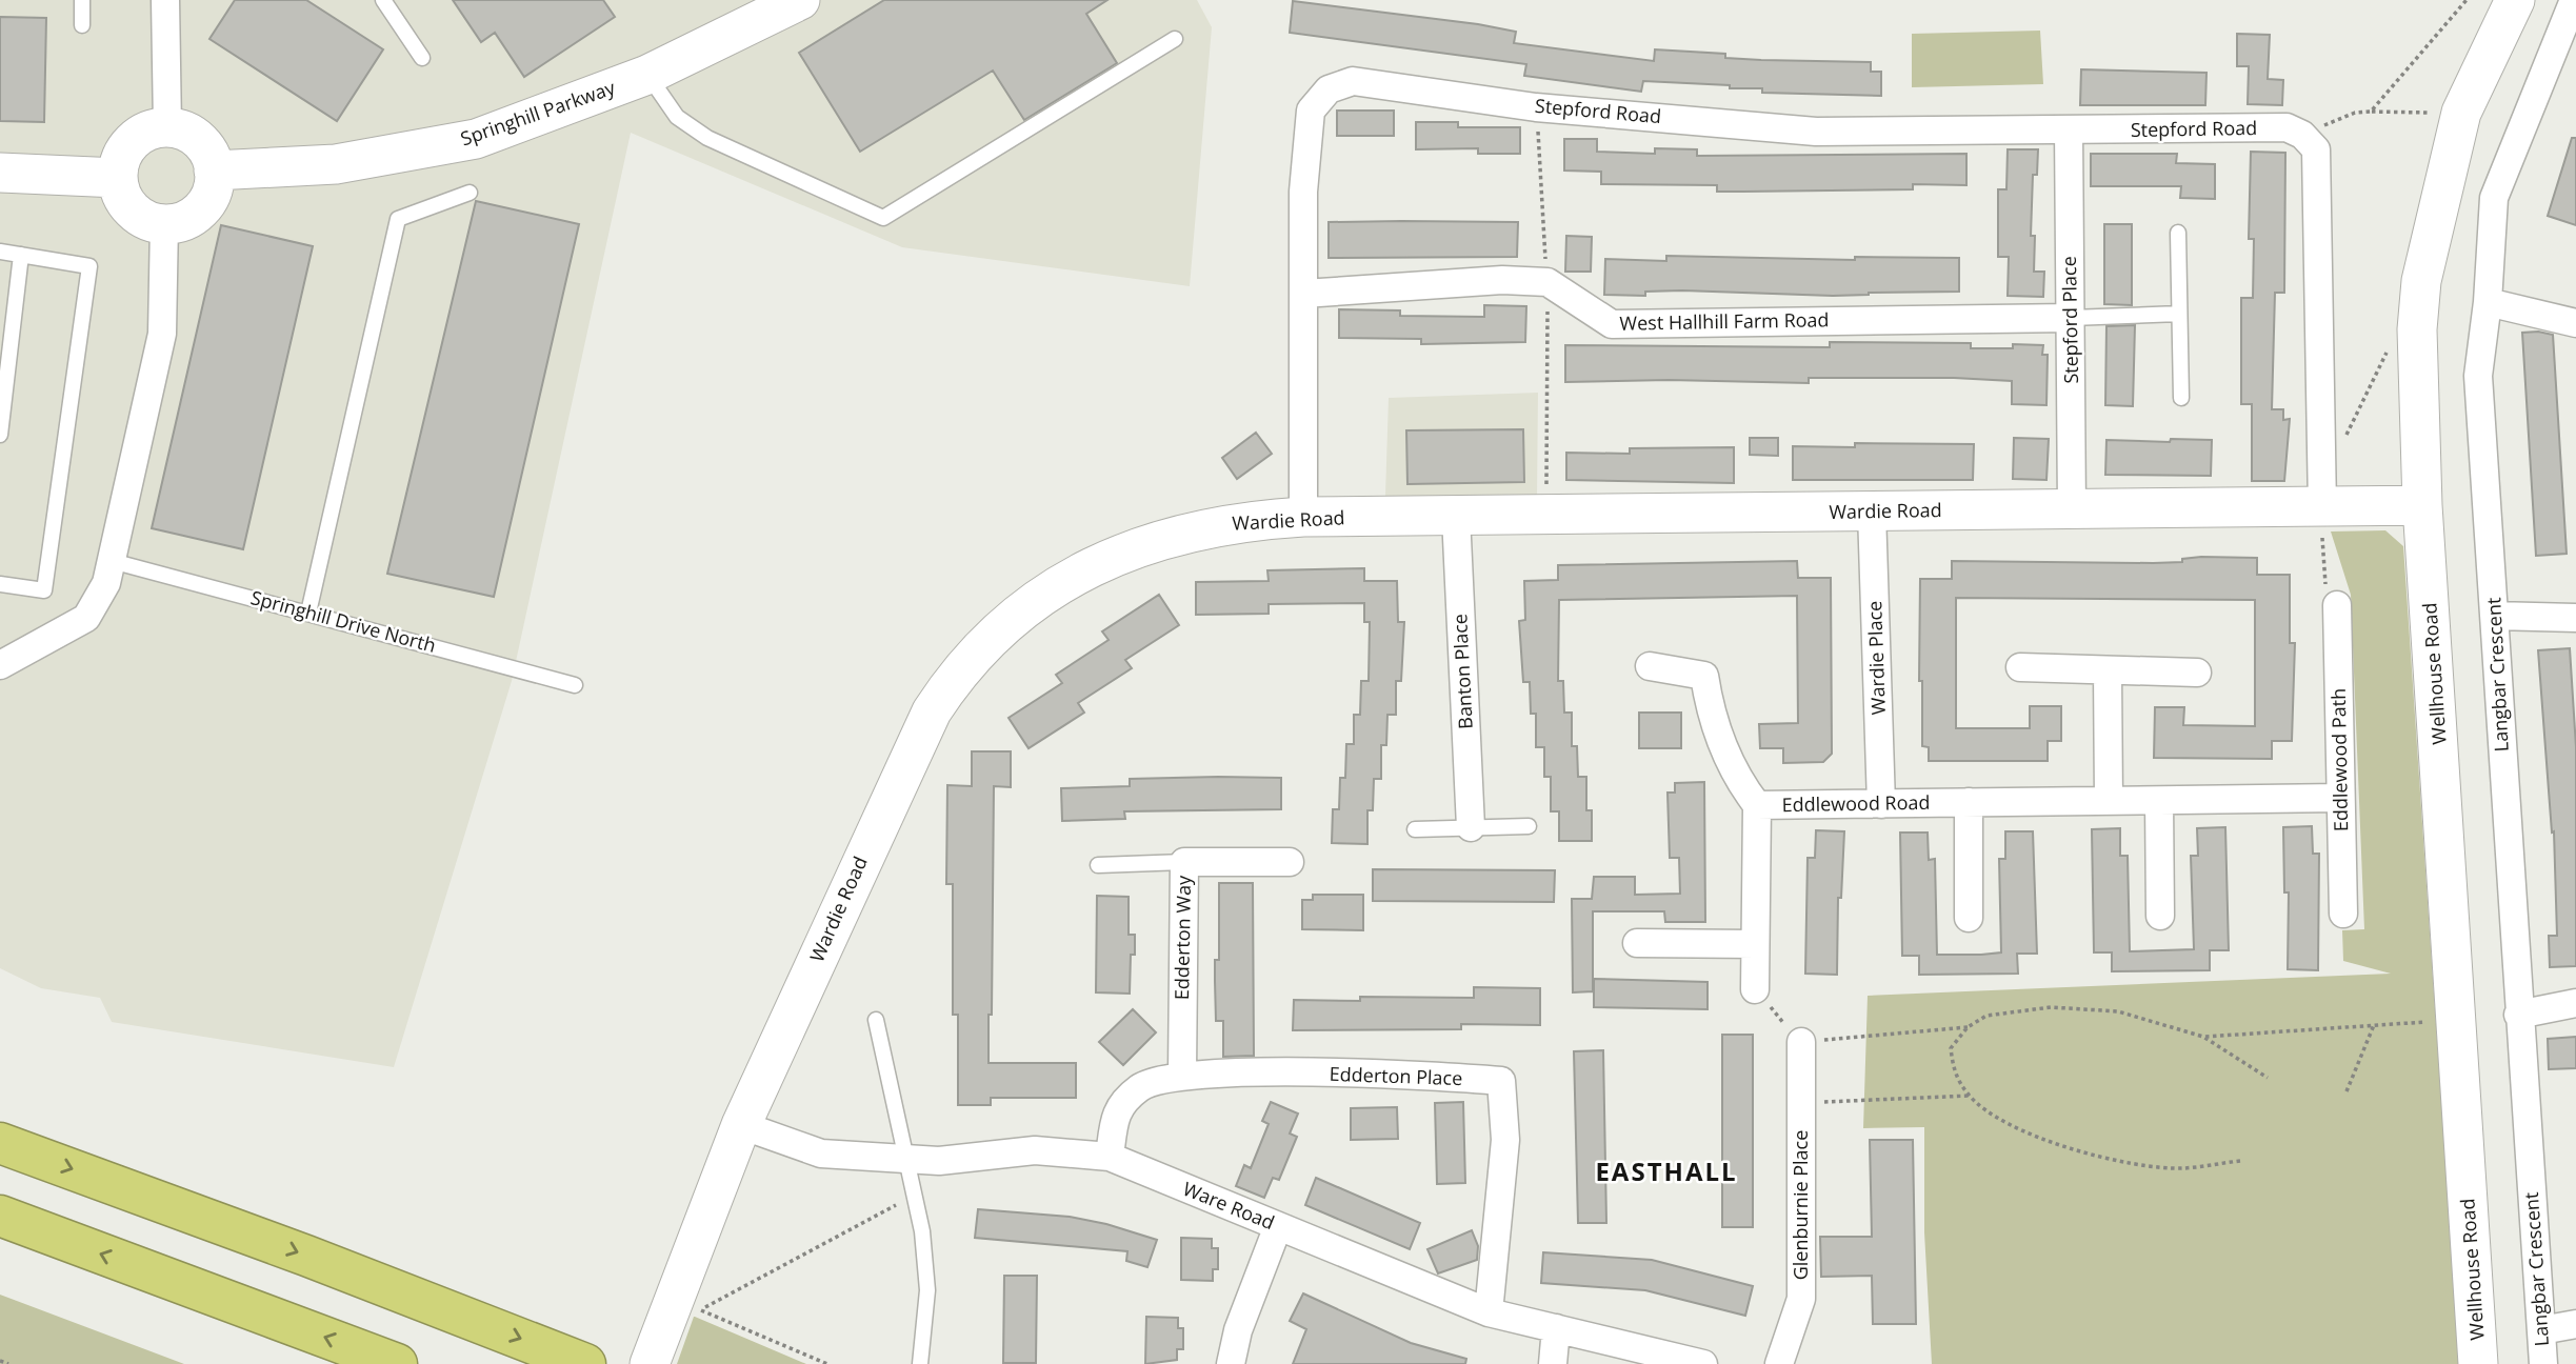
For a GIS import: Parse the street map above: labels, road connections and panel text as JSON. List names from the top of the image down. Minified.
{"streets":{"street":["Stepford Road","Springhill Parkway","Stepford Place","West Hallhill Farm Road","Wardie Road","Wardie Place","Banton Place","Wellhouse Road","Langbar Crescent","Eddlewood Path","Eddlewood Road","Edderton Way","Edderton Place","Glenburnie Place","Ware Road"],"lane":["Springhill Drive North"]},"crossings":[["Stepford Road","Stepford Place"],["Stepford Road","West Hallhill Farm Road"],["Stepford Road","Wardie Road"],["Stepford Place","West Hallhill Farm Road"],["Stepford Place","Wardie Road"],["Wardie Road","Wardie Place"],["Wardie Road","Banton Place"],["Wardie Road","Wellhouse Road"],["Wardie Road","Ware Road"],["Wardie Place","Eddlewood Road"],["Eddlewood Path","Eddlewood Road"],["Edderton Way","Edderton Place"],["Edderton Place","Ware Road"]],"districts":["EASTHALL"]}
